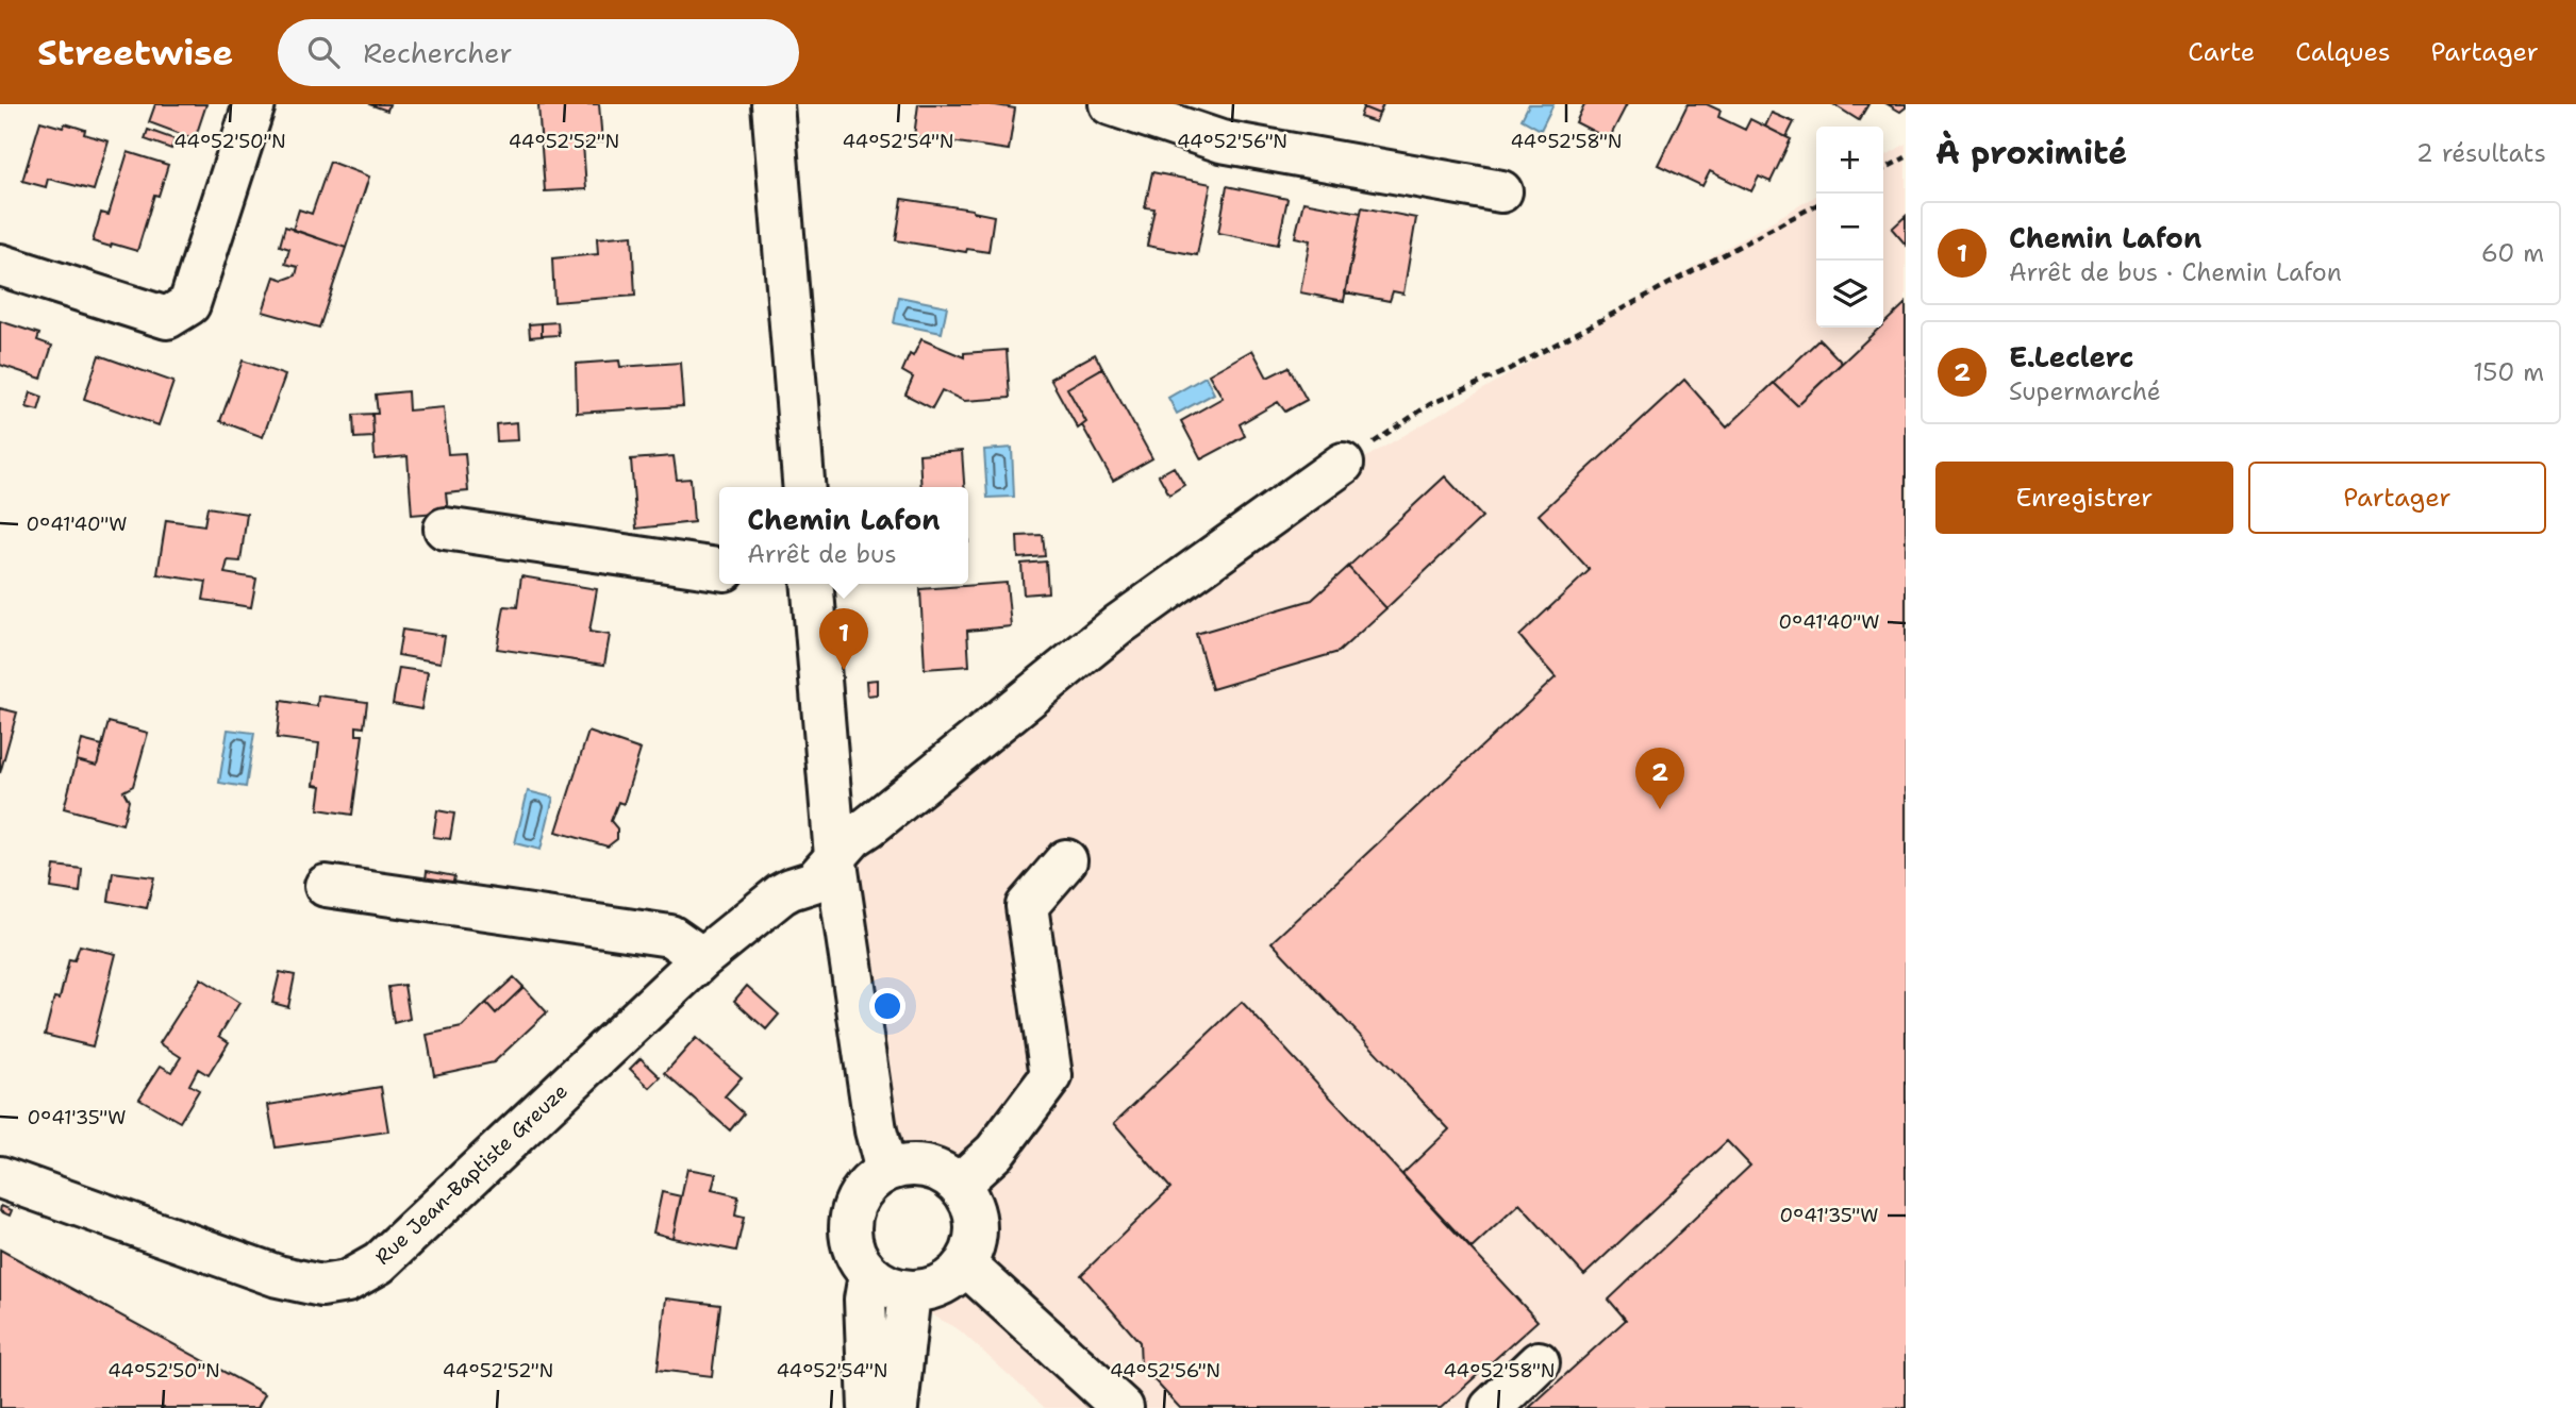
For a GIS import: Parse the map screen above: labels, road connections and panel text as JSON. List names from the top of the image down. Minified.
{"streets":{"street":["Rue Jean-Baptiste Greuze"]},"page":{"header":"Streetwise","search":"Rechercher","nav":["Carte","Calques","Partager"],"heading":["À proximité","2 résultats"],"map_buttons":["+","−"],"list":[{"mark":"1","name":"Chemin Lafon","note":"Arrêt de bus · Chemin Lafon","value":"60 m"},{"mark":"2","name":"E.Leclerc","note":"Supermarché","value":"150 m"}],"buttons":["Enregistrer","Partager"],"popup":["Chemin Lafon","Arrêt de bus"],"pins":["1","2"]},"coordinates":["44°52'50\"N","44°52'52\"N","44°52'54\"N","44°52'56\"N","44°52'58\"N","0°41'40\"W","0°41'35\"W"]}
